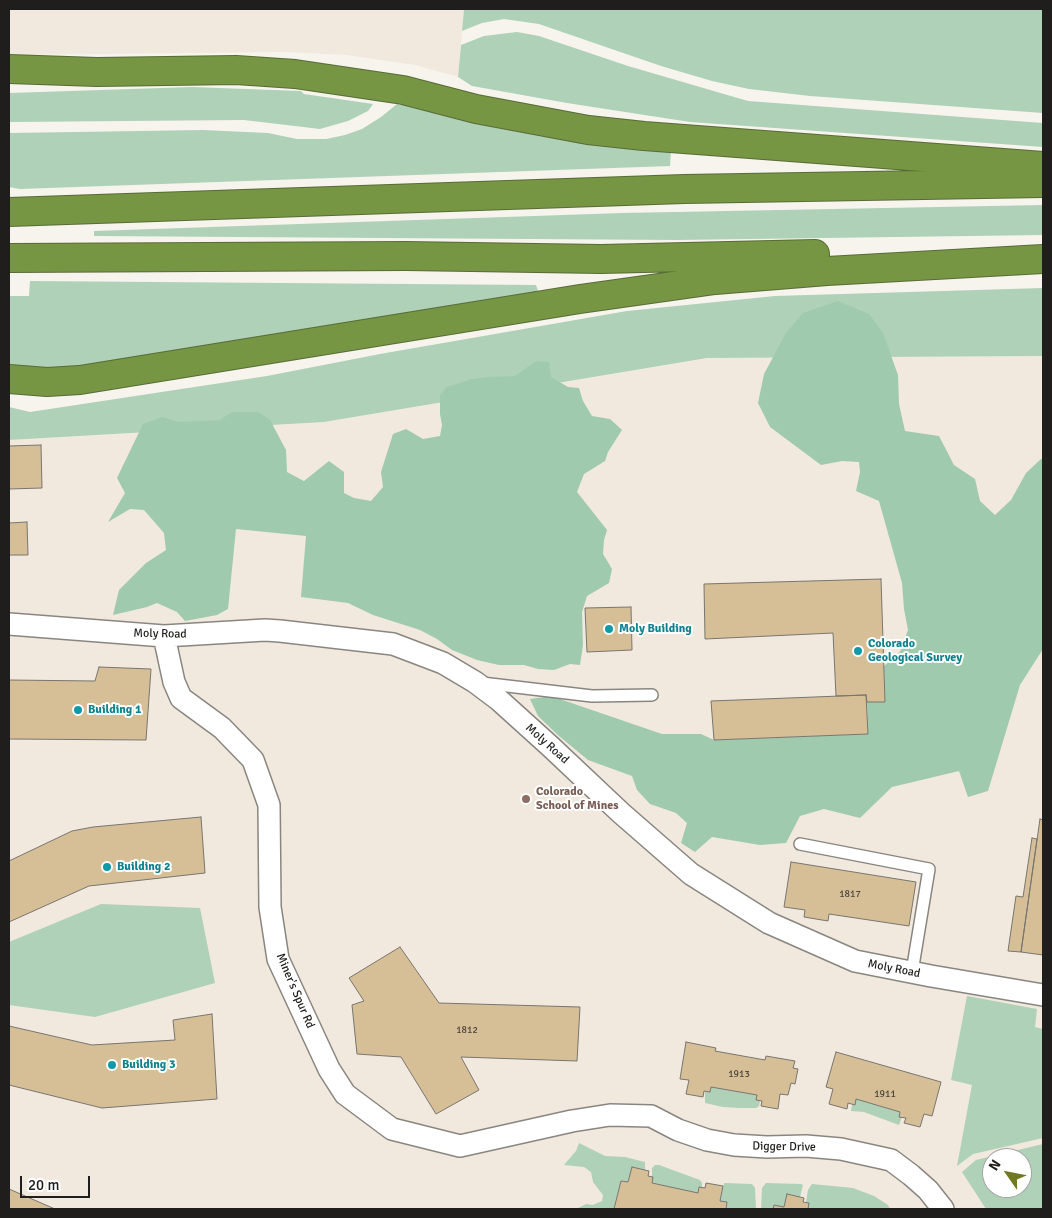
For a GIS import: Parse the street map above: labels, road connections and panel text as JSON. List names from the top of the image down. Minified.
{"streets":{"street":["Moly Road","Miner's Spur Rd","Digger Drive"]},"crossings":[["Moly Road","Miner's Spur Rd"],["Miner's Spur Rd","Digger Drive"]],"places":["Moly Building","Colorado Geological Survey","Building 1","Colorado School of Mines","Building 2","Building 3"],"house_numbers":["1817","1812","1913","1911"],"scale_bar":"20 m","north":"top left"}
